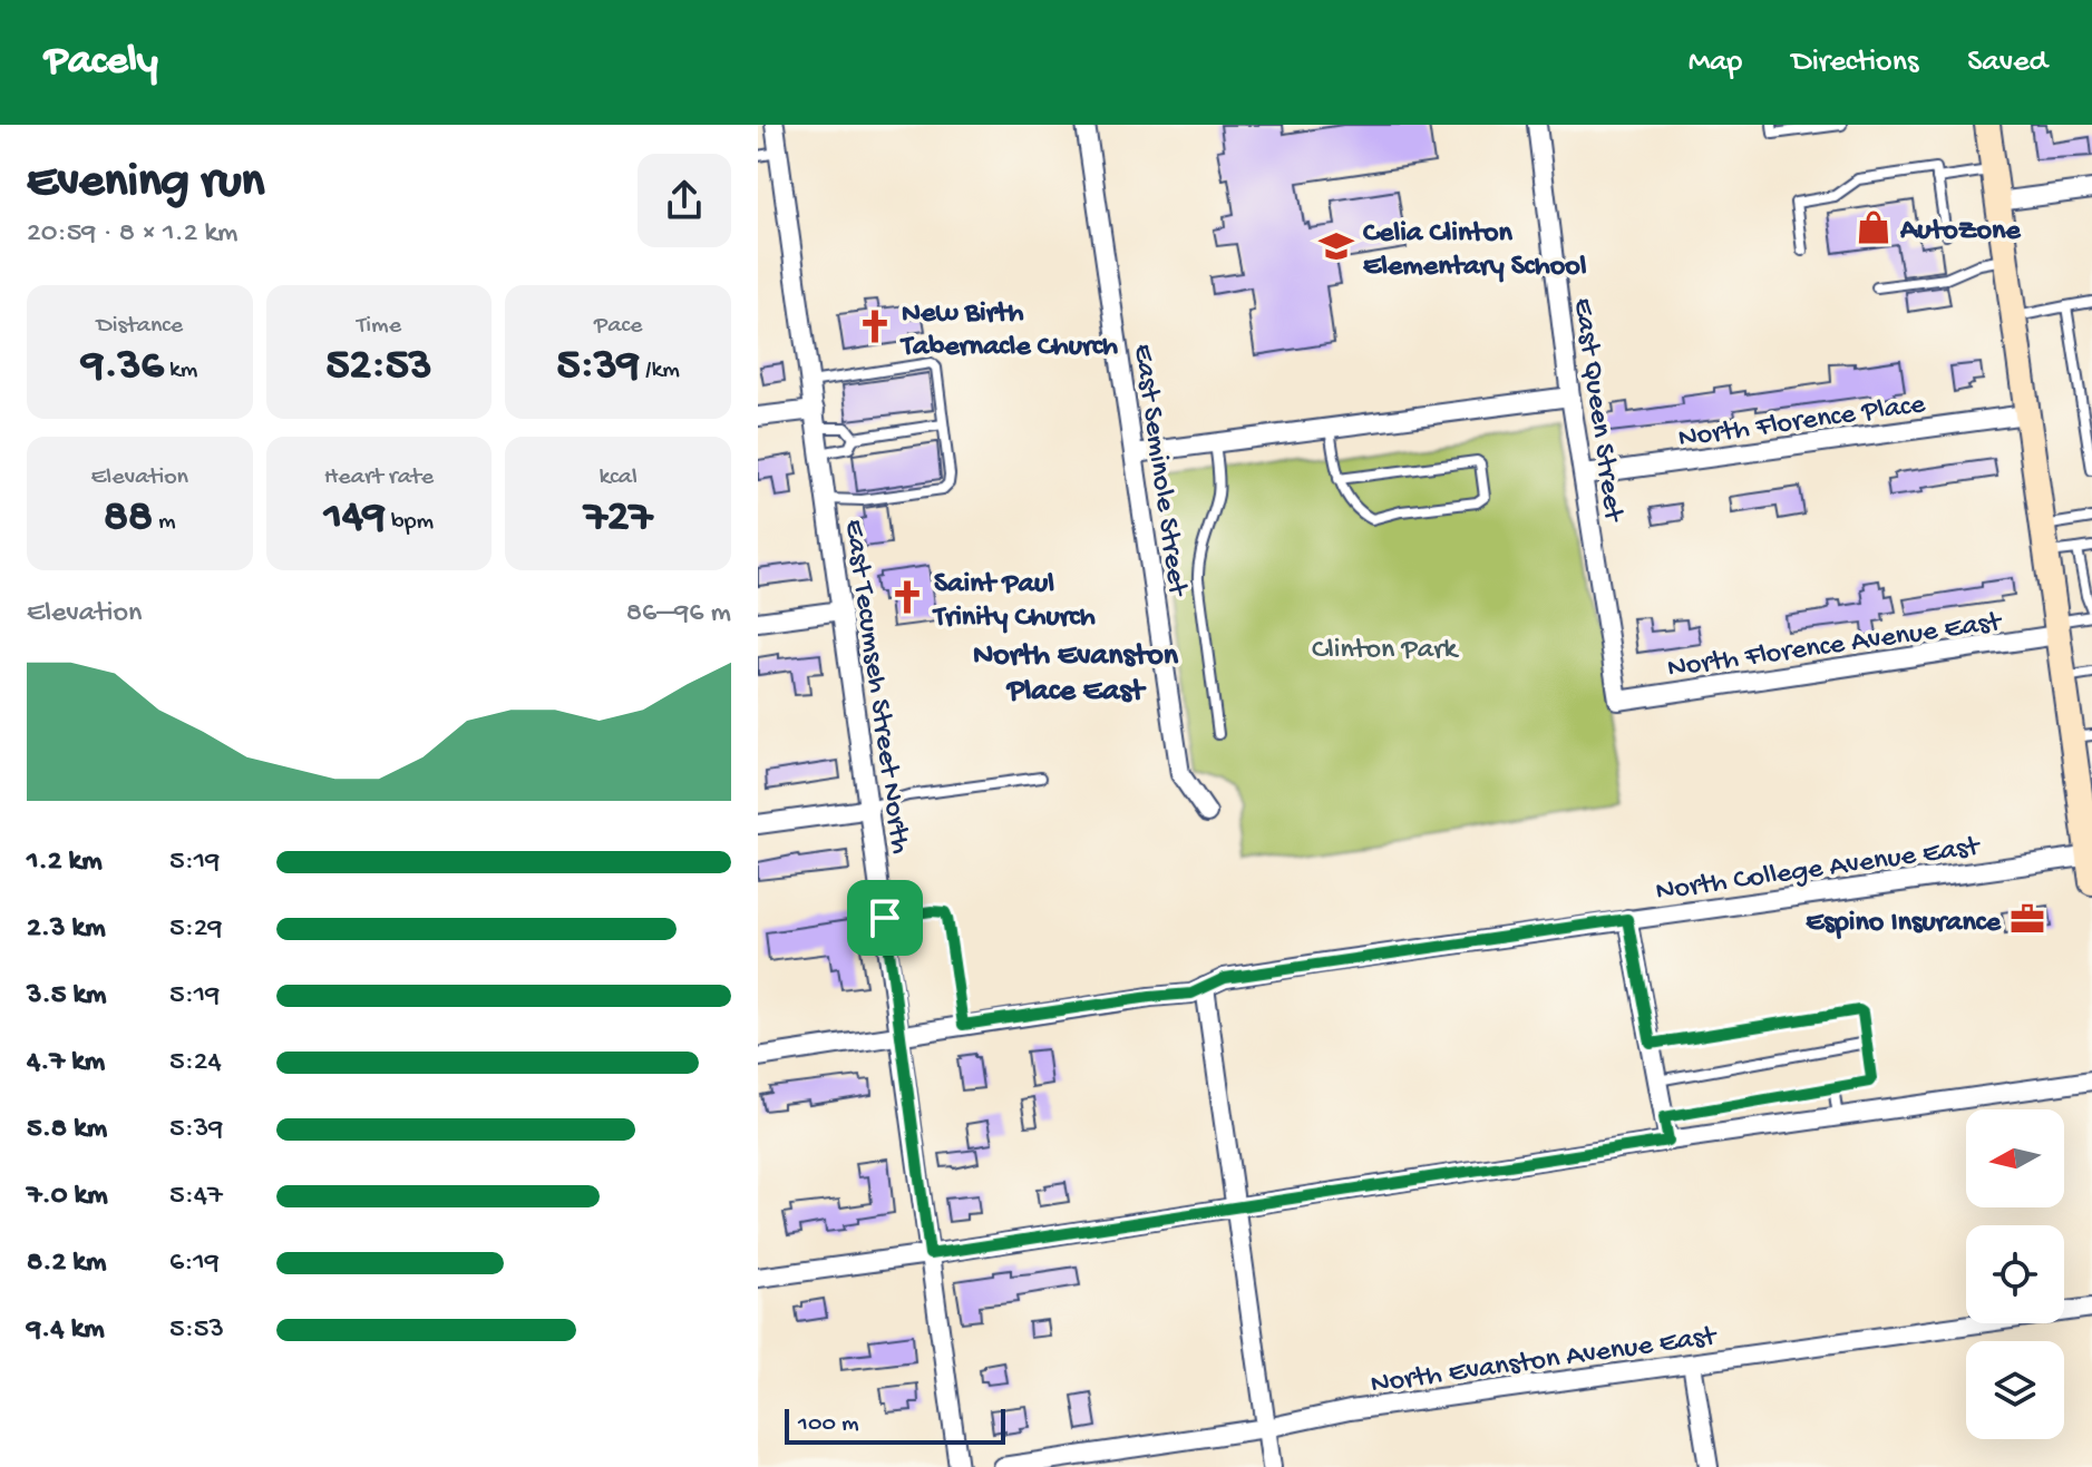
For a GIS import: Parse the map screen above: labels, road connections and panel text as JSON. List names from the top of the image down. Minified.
{"streets":{"street":["East Queen Street","North Florence Place","East Seminole Street","North Florence Avenue East","East Tecumseh Street North","North College Avenue East","North Evanston Avenue East"]},"crossings":[["East Queen Street","North Florence Place"],["East Queen Street","North Florence Avenue East"],["East Tecumseh Street North","North College Avenue East"]],"districts":["North Evanston Place East"],"parks":["Clinton Park"],"places":{"shop":["AutoZone"],"school or university":["Celia Clinton Elementary School"],"church":["New Birth Tabernacle Church","Saint Paul Trinity Church"],"office":["Espino Insurance"]},"scale_bar":"100 m","north":"left","page":{"header":"Pacely","nav":["Map","Directions","Saved"],"heading":["Evening run","20:59 · 8 × 1.2 km"],"stats":[["Distance","9.36 km"],["Time","52:53"],["Pace","5:39 /km"],["Elevation","88 m"],["Heart rate","149 bpm"],["kcal","727"]],"chart":["Elevation","86–96 m"],"list":[{"name":"1.2 km","note":"5:19"},{"name":"2.3 km","note":"5:29"},{"name":"3.5 km","note":"5:19"},{"name":"4.7 km","note":"5:24"},{"name":"5.8 km","note":"5:39"},{"name":"7.0 km","note":"5:47"},{"name":"8.2 km","note":"6:19"},{"name":"9.4 km","note":"5:53"}],"scale":"100 m"}}
